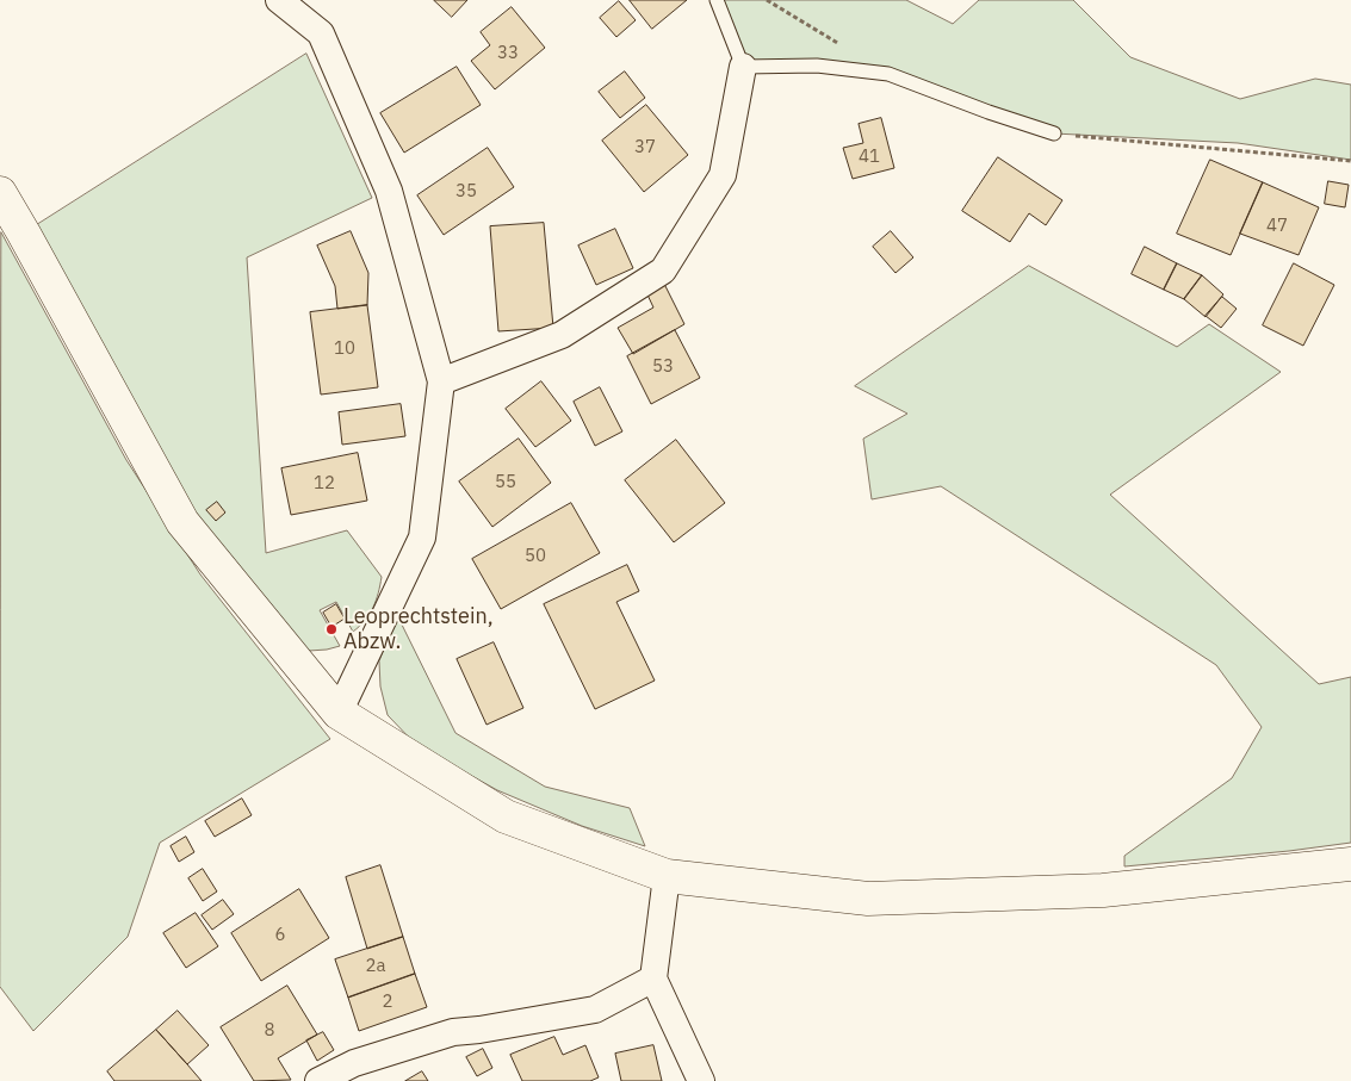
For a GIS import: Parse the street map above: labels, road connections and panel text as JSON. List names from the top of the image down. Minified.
{"places":["Leoprechtstein, Abzw."],"house_numbers":["33","37","41","35","47","10","53","55","12","50","6","2a","2","8"]}
